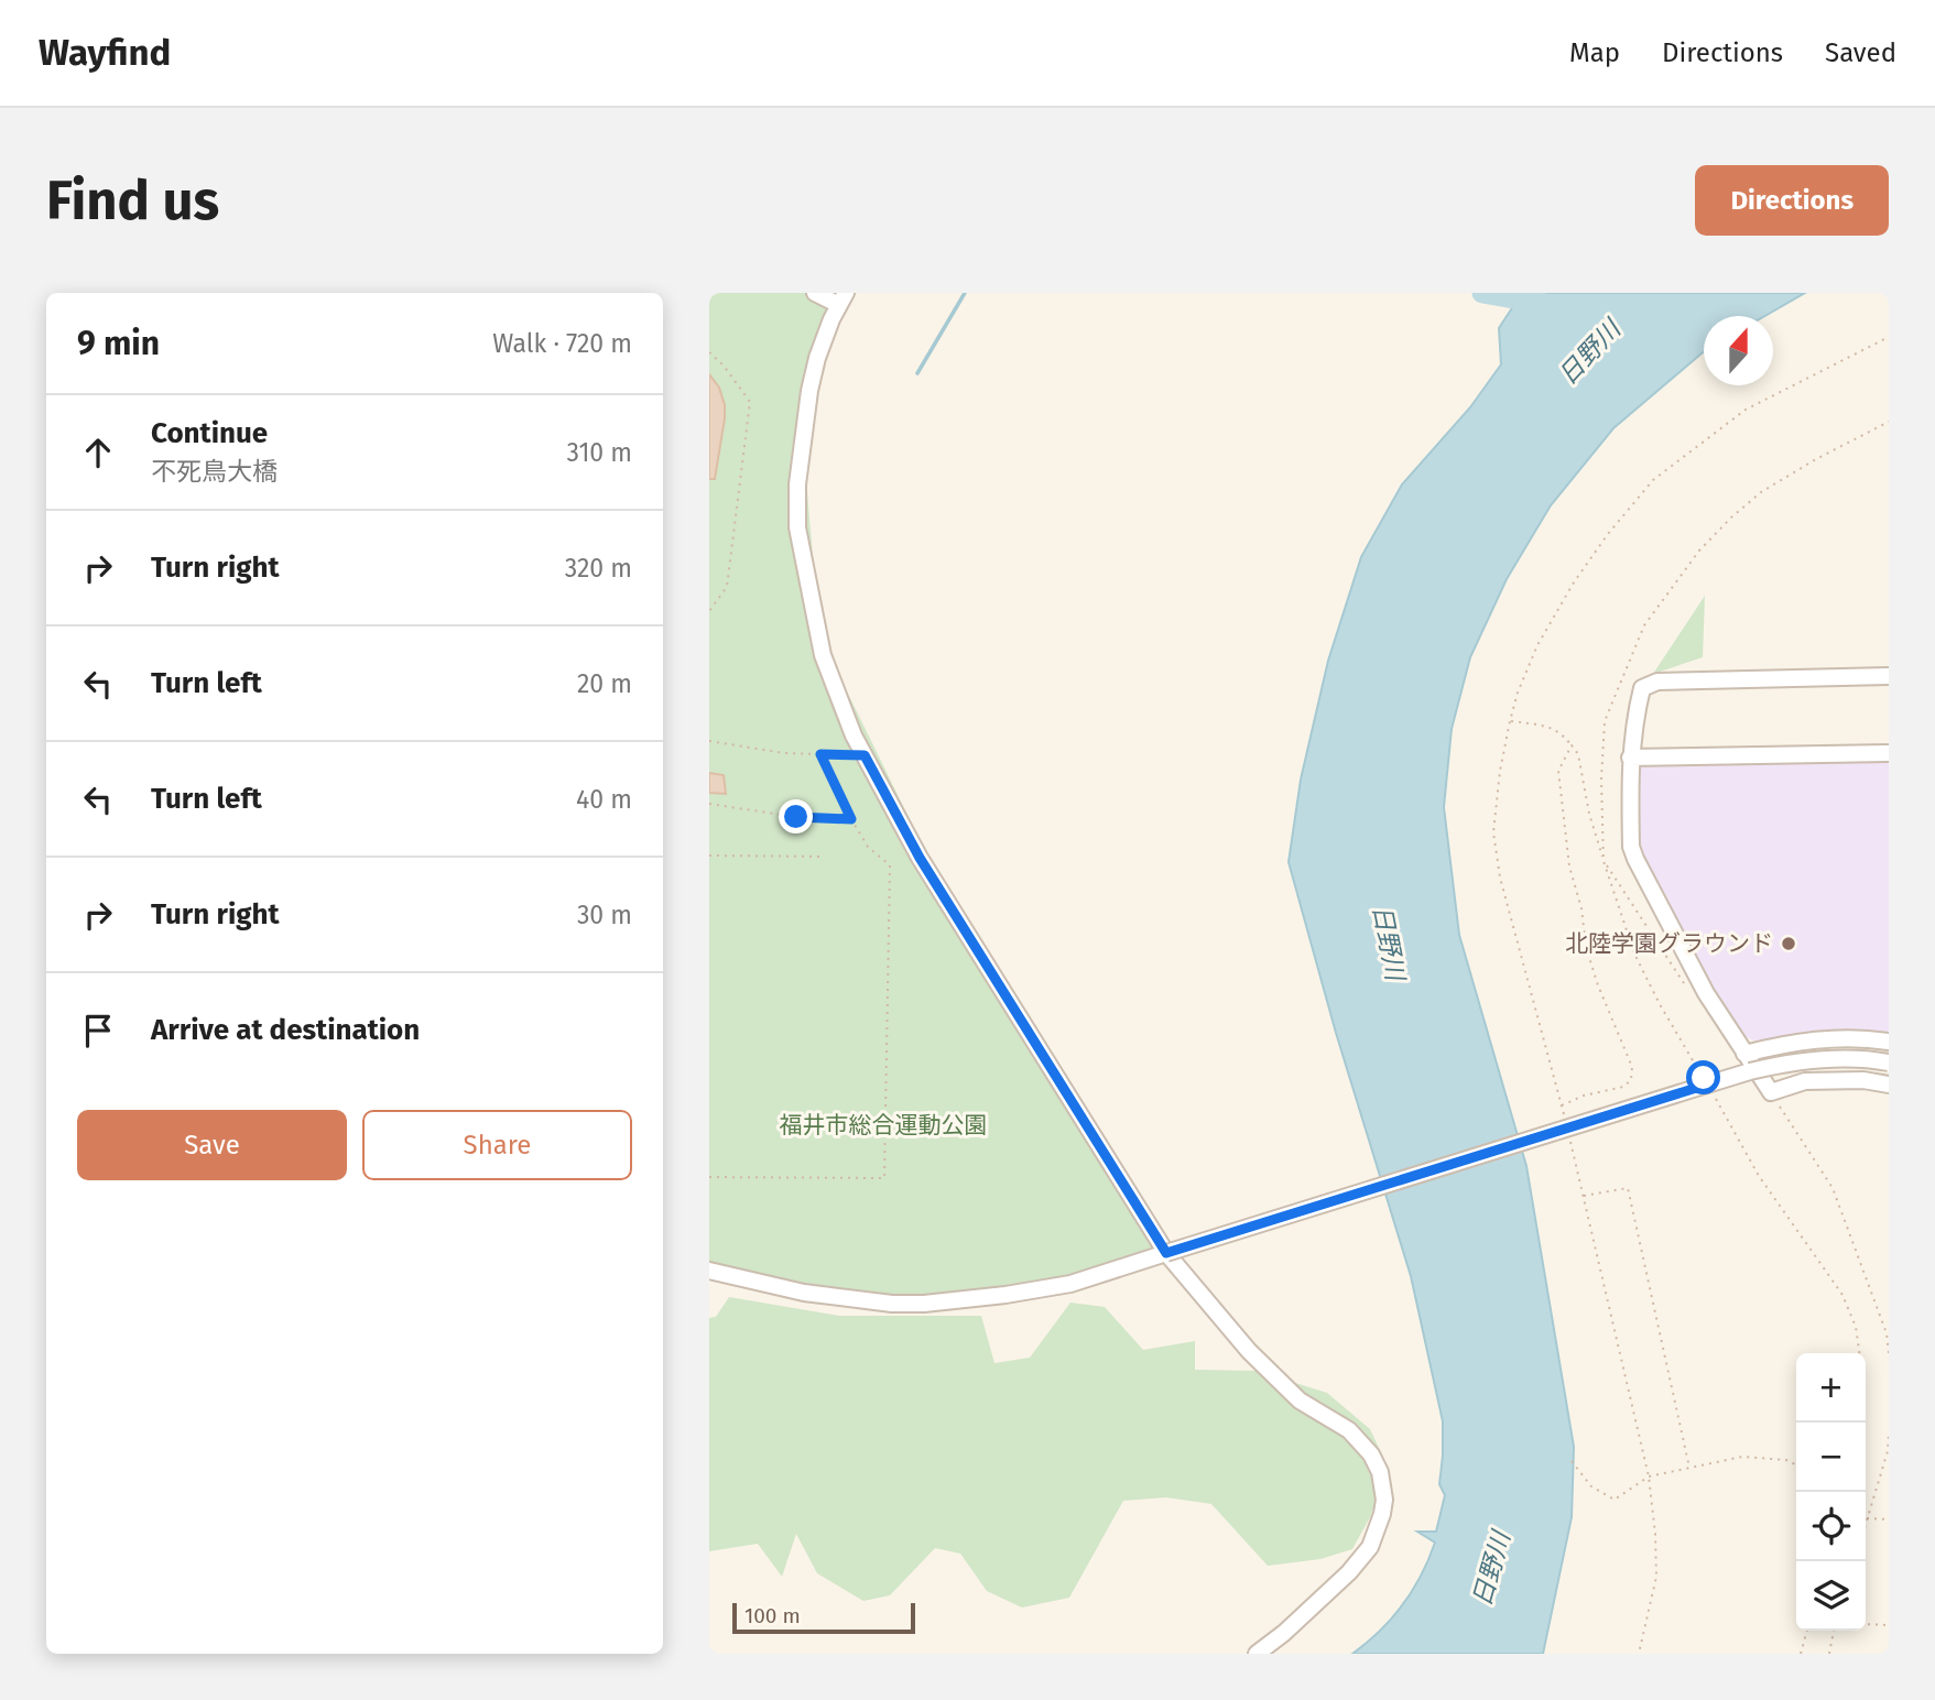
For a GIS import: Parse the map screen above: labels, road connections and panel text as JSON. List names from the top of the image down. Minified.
{"water":["日野川"],"parks":["福井市総合運動公園"],"places":["北陸学園グラウンド"],"scale_bar":"100 m","north":"top","page":{"header":"Wayfind","nav":["Map","Directions","Saved"],"buttons":["Directions",["Save","Share"]],"title":"Find us","heading":["9 min","Walk · 720 m"],"list":[["Continue","不死鳥大橋","310 m"],["Turn right","320 m"],["Turn left","20 m"],["Turn left","40 m"],["Turn right","30 m"],"Arrive at destination"],"map_buttons":["+","−"],"scale":"100 m"}}
